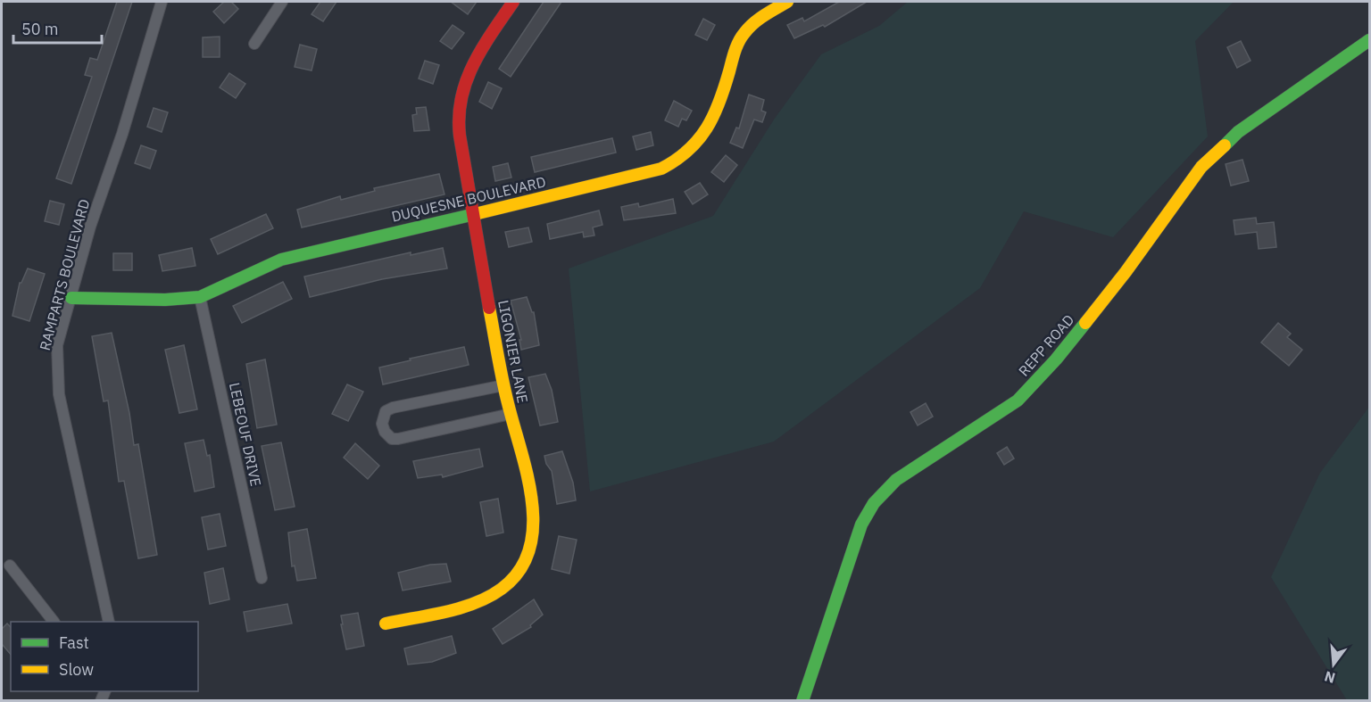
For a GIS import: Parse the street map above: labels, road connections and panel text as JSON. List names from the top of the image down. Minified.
{"streets":{"street":["DUQUESNE BOULEVARD","RAMPARTS BOULEVARD","REPP ROAD","LIGONIER LANE","LEBEOUF DRIVE"]},"crossings":[["DUQUESNE BOULEVARD","RAMPARTS BOULEVARD"],["DUQUESNE BOULEVARD","LIGONIER LANE"],["DUQUESNE BOULEVARD","LEBEOUF DRIVE"]],"legend":["Fast","Slow"],"scale_bar":"50 m","north":"bottom"}
